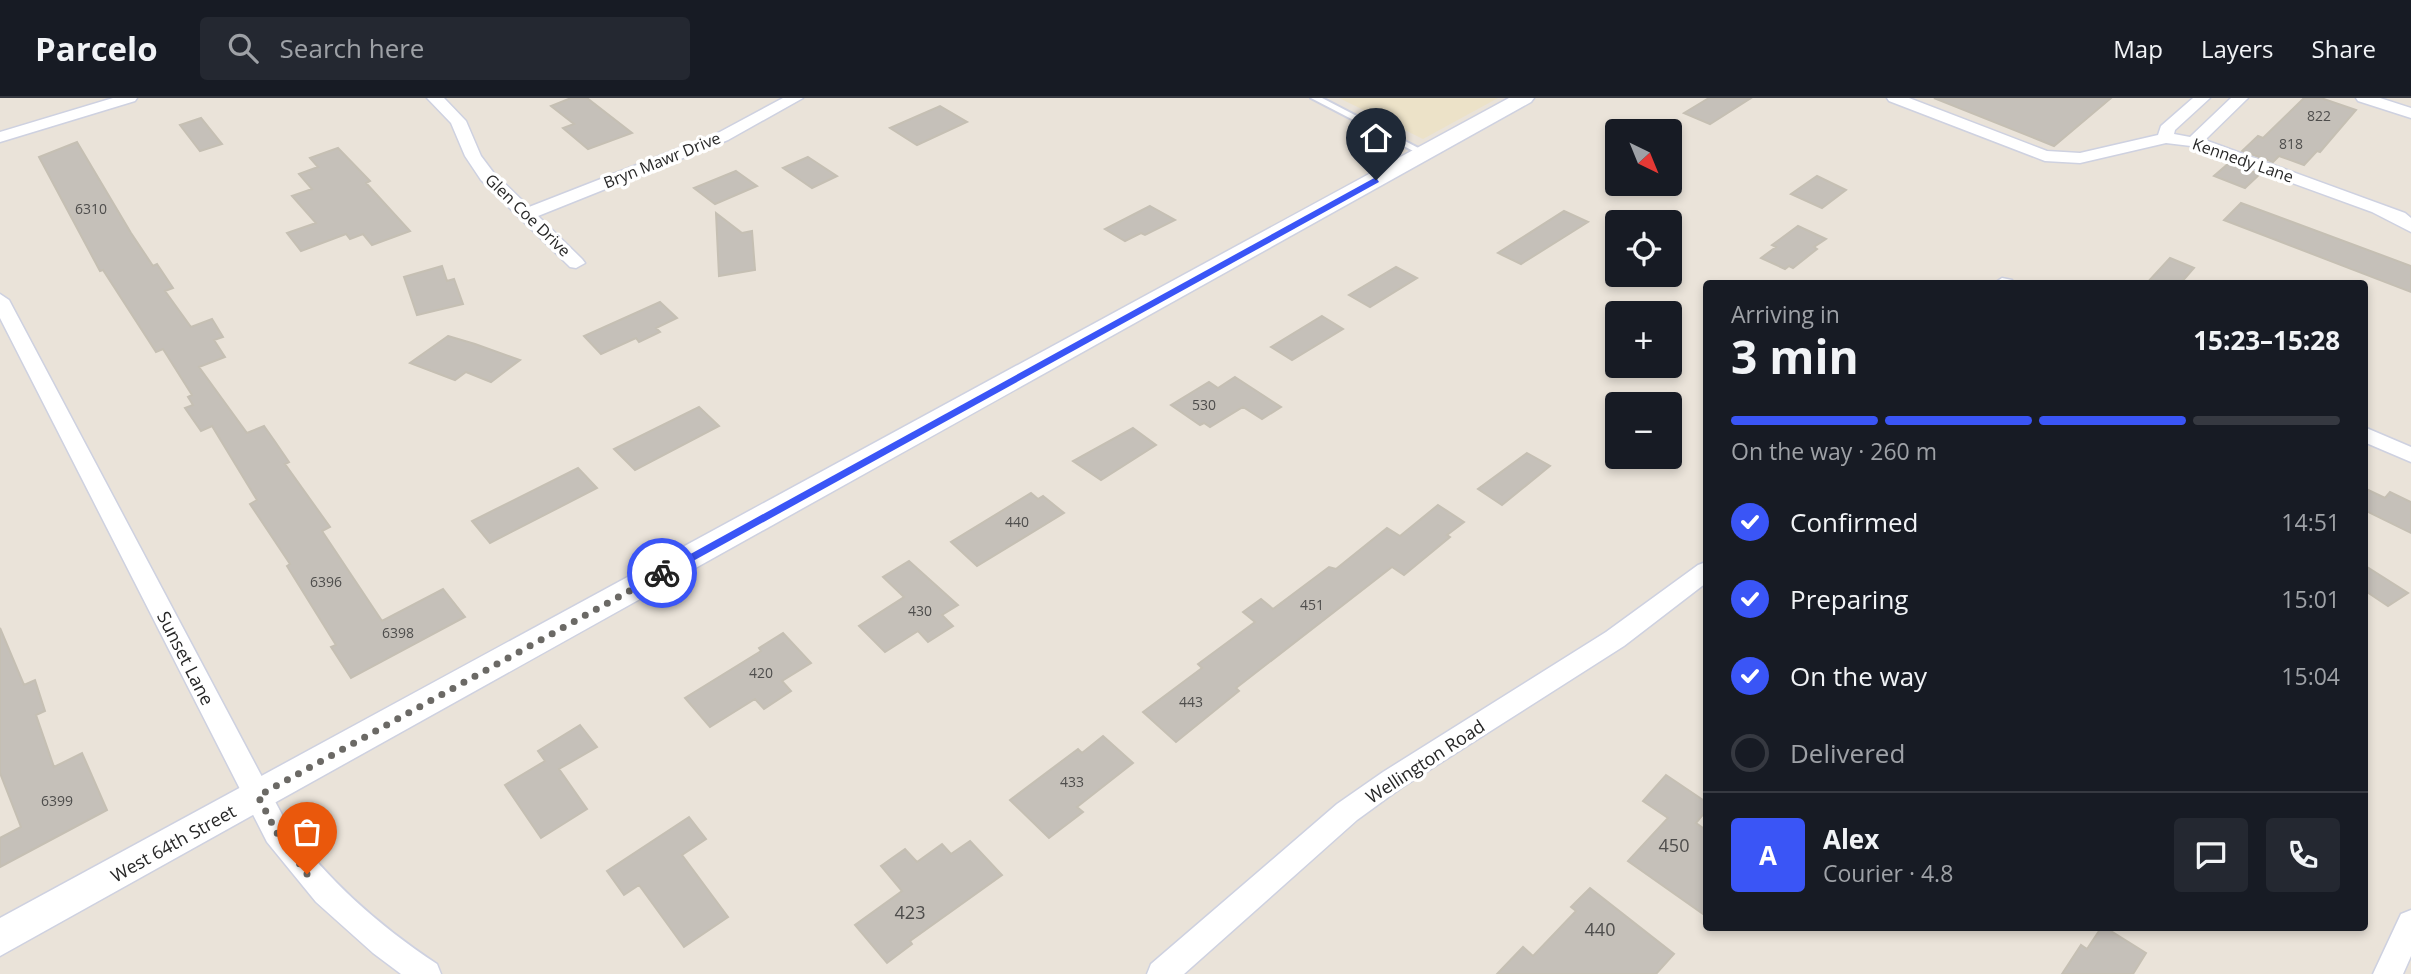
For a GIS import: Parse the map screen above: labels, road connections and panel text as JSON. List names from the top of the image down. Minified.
{"streets":{"street":["Bryn Mawr Drive","Kennedy Lane","Glen Coe Drive","Sunset Lane","Wellington Road","West 64th Street"]},"crossings":[["Bryn Mawr Drive","Glen Coe Drive"],["Sunset Lane","West 64th Street"]],"house_numbers":["822","818","6310","530","440","6396","451","430","6398","420","443","433","6399","450","423","440"],"north":"bottom right","page":{"header":"Parcelo","search":"Search here","nav":["Map","Layers","Share"],"map_buttons":["+","−"],"heading":["3 min","Arriving in","15:23–15:28"],"panel":["Alex","Courier · 4.8"],"bar":"On the way · 260 m","list":[["Confirmed","14:51"],["Preparing","15:01"],["On the way","15:04"],"Delivered"],"round":"A"}}
